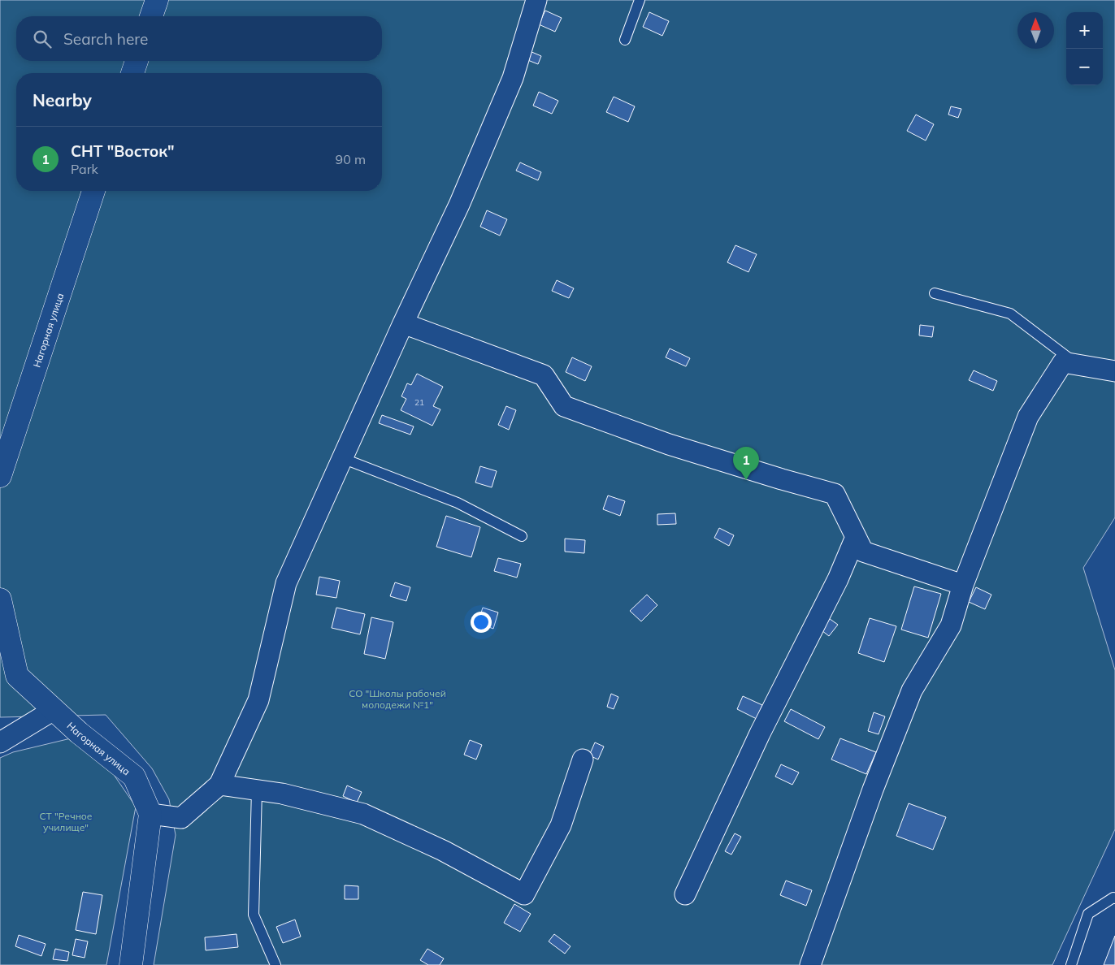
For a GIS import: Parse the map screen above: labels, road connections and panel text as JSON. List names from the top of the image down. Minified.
{"streets":{"street":["Нагорная улица"]},"parks":["СО \"Школы рабочей молодежи №1\"","СТ \"Речное училище\""],"house_numbers":["21"],"north":"top","page":{"map_buttons":["+","−"],"search":"Search here","heading":"Nearby","list":[{"mark":"1","name":"СНТ \"Восток\"","note":"Park","value":"90 m"}],"pins":"1"}}
